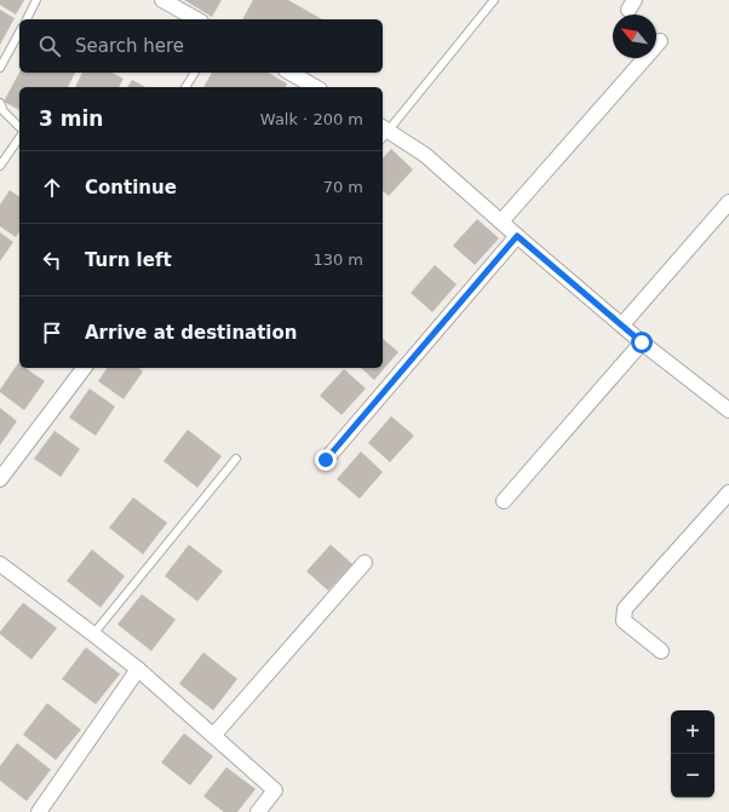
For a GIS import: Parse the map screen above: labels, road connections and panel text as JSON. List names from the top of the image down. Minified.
{"north":"top left","page":{"search":"Search here","heading":["3 min","Walk · 200 m"],"list":[["Continue","70 m"],["Turn left","130 m"],"Arrive at destination"],"map_buttons":["+","−"]}}
